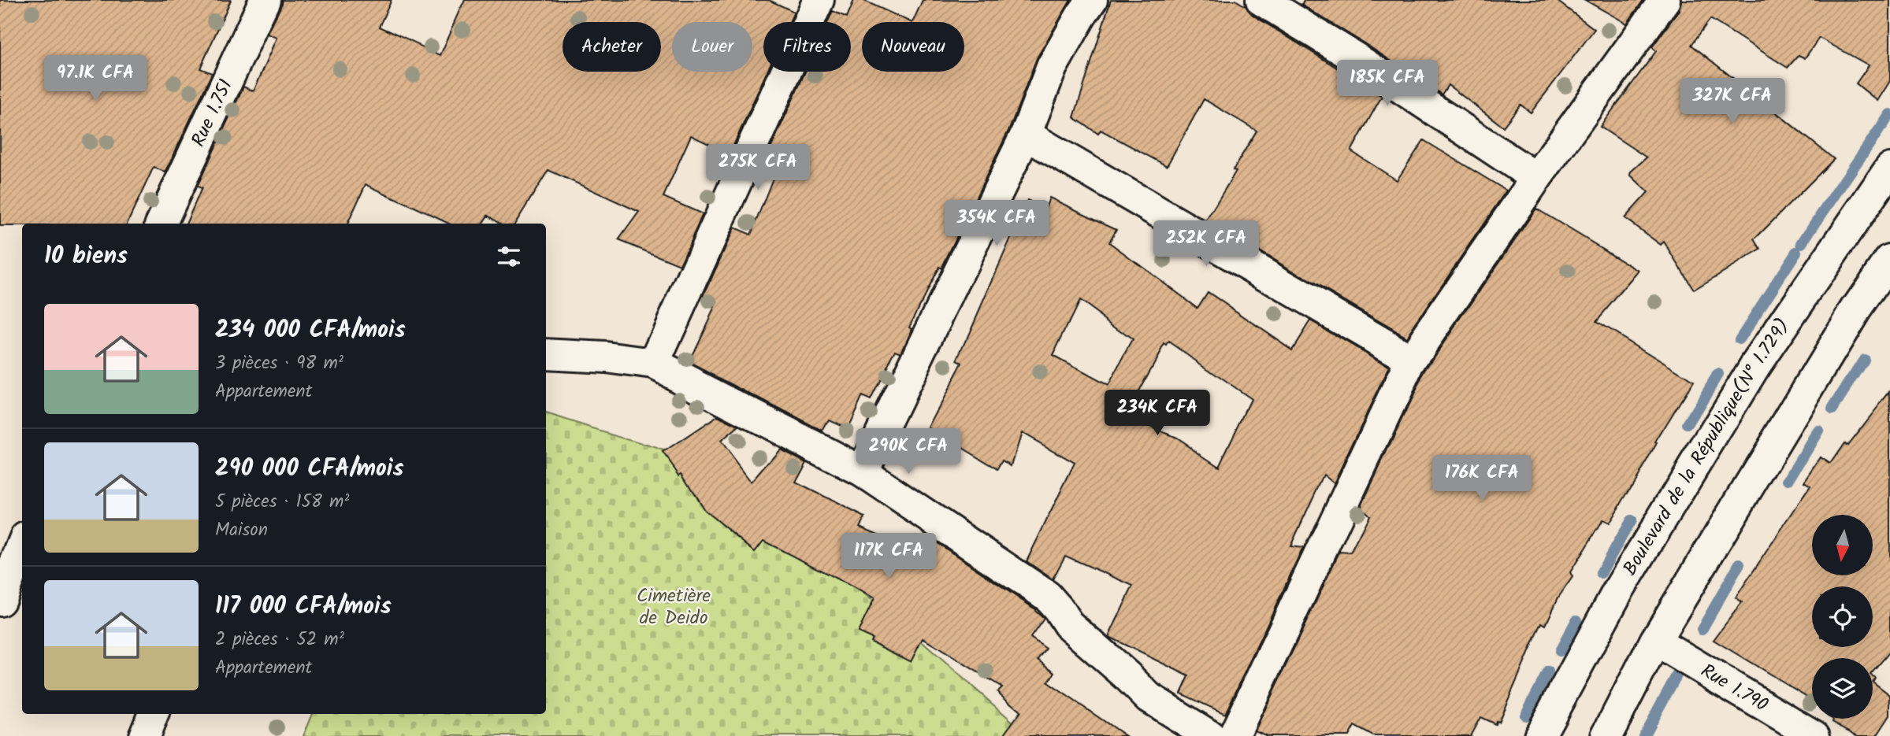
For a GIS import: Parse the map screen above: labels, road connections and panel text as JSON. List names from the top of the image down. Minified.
{"streets":{"street":["Rue 1.751","Boulevard de la République(N° 1.729)","Rue 1.790"]},"parks":["Cimetière de Deido"],"north":"bottom","page":{"chip":["Acheter","Louer","Filtres","Nouveau"],"price":["97.1K CFA","185K CFA","327K CFA","275K CFA","354K CFA","252K CFA","234K CFA","290K CFA","176K CFA","117K CFA"],"heading":"10 biens","list":[{"name":"234 000 CFA/mois","note":"3 pièces · 98 m² · Appartement"},{"name":"290 000 CFA/mois","note":"5 pièces · 158 m² · Maison"},{"name":"117 000 CFA/mois","note":"2 pièces · 52 m² · Appartement"}]}}
